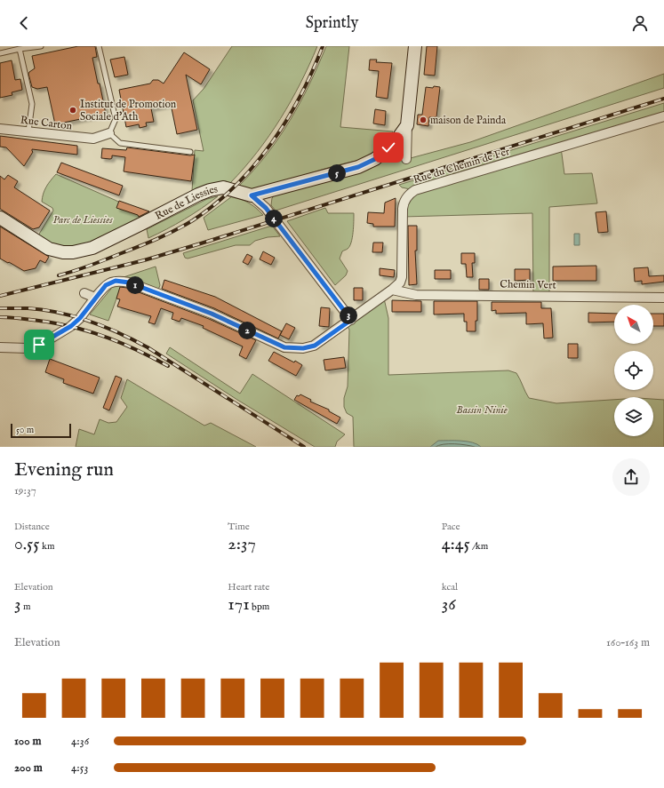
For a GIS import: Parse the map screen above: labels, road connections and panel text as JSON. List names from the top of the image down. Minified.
{"streets":{"street":["Rue Carton","Rue du Chemin de Fer","Rue de Liessies","Chemin Vert"]},"crossings":[["Rue du Chemin de Fer","Rue de Liessies"],["Rue du Chemin de Fer","Chemin Vert"]],"parks":["Parc de Liessies","Bassin Ninie"],"places":["Institut de Promotion Sociale d'Ath","maison de Painda"],"scale_bar":"50 m","north":"top left","page":{"header":"Sprintly","pins":["5","4","1","3","2"],"scale":"50 m","heading":["Evening run","19:37"],"stats":[["Distance","0.55 km"],["Time","2:37"],["Pace","4:45 /km"],["Elevation","3 m"],["Heart rate","171 bpm"],["kcal","36"]],"chart":["Elevation","160–163 m"],"list":[{"name":"100 m","note":"4:36"},{"name":"200 m","note":"4:53"}]}}
